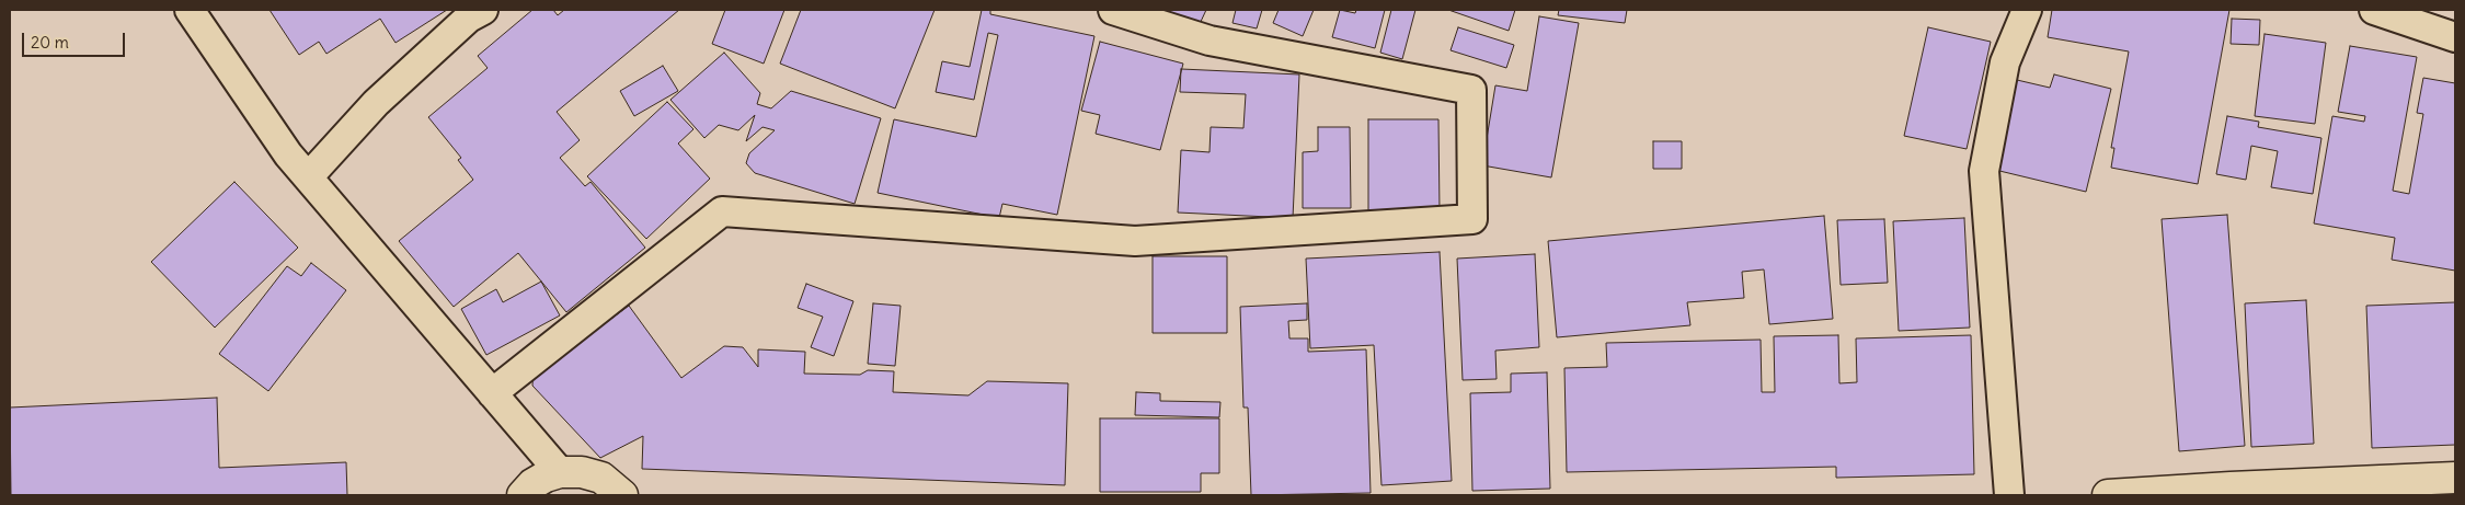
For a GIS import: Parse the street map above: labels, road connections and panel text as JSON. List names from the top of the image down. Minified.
{"scale_bar":"20 m"}
